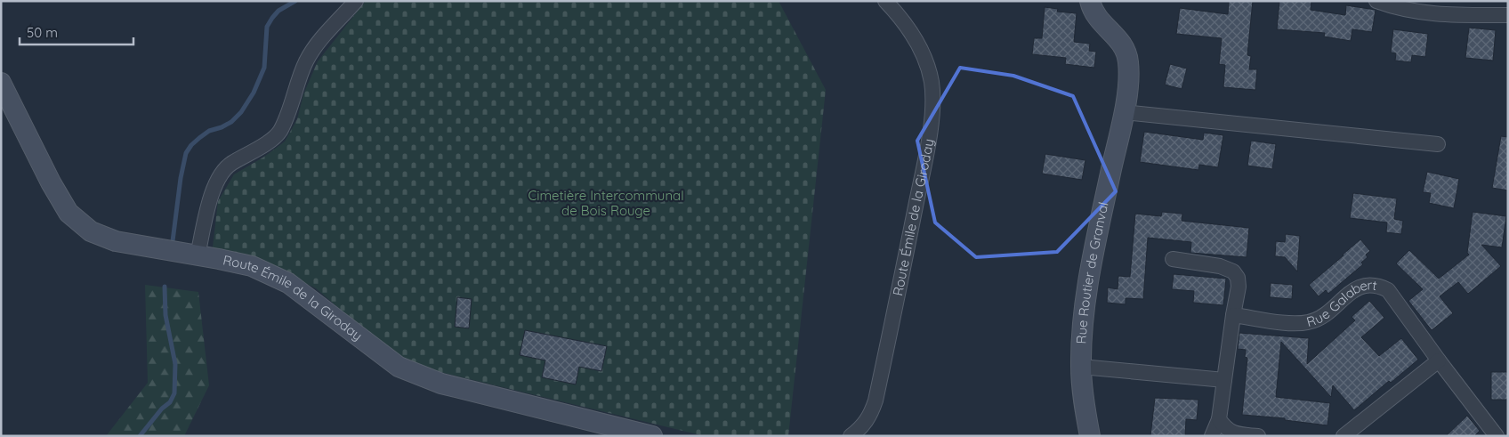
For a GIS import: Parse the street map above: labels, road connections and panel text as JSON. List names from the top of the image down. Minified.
{"streets":{"main road":["Route Émile de la Giroday","Rue Routier de Granval"],"street":["Rue Galabert"]},"parks":["Cimetière Intercommunal de Bois Rouge"],"scale_bar":"50 m"}
